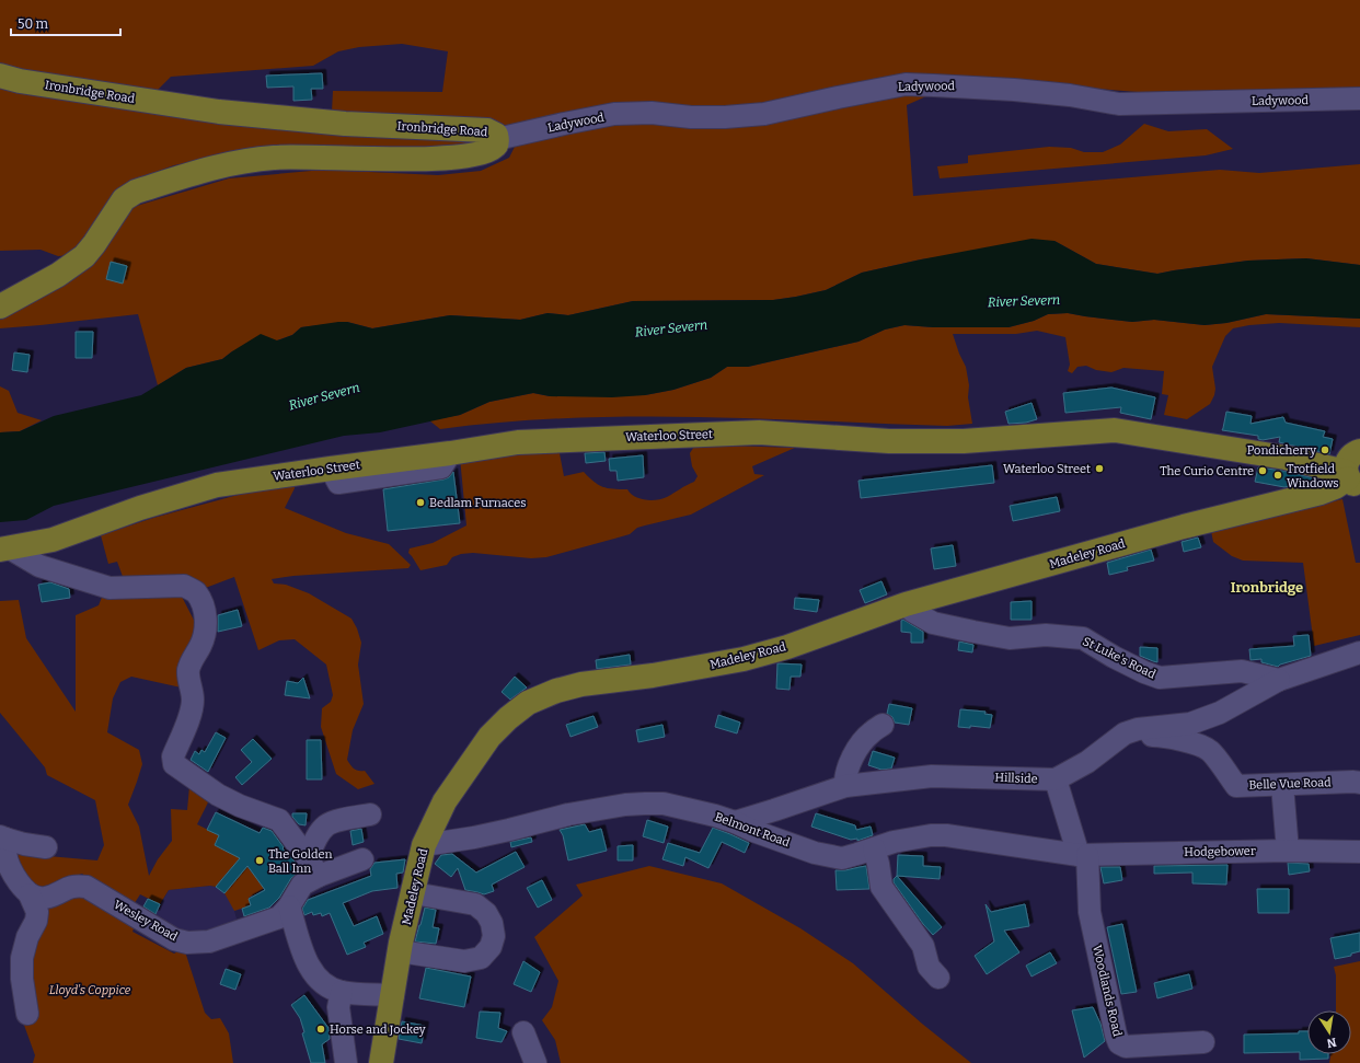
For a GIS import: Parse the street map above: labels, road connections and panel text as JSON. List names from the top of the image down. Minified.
{"streets":{"main road":["Ironbridge Road","Waterloo Street","Madeley Road"],"street":["Ladywood","St Luke's Road","Hillside","Belle Vue Road","Belmont Road","Hodgebower","Wesley Road","Woodlands Road"]},"crossings":[["Ladywood","Ironbridge Road"],["Waterloo Street","Madeley Road"],["Madeley Road","St Luke's Road"],["Madeley Road","Belmont Road"],["St Luke's Road","Hillside"],["Hillside","Belle Vue Road"],["Hillside","Belmont Road"],["Belmont Road","Hodgebower"],["Belmont Road","Woodlands Road"],["Hodgebower","Woodlands Road"]],"districts":["Ironbridge"],"water":["River Severn"],"parks":["Lloyd's Coppice"],"places":["Pondicherry","Waterloo Street","The Curio Centre","Trotfield Windows","Bedlam Furnaces","The Golden Ball Inn","Horse and Jockey"],"scale_bar":"50 m","north":"bottom"}
